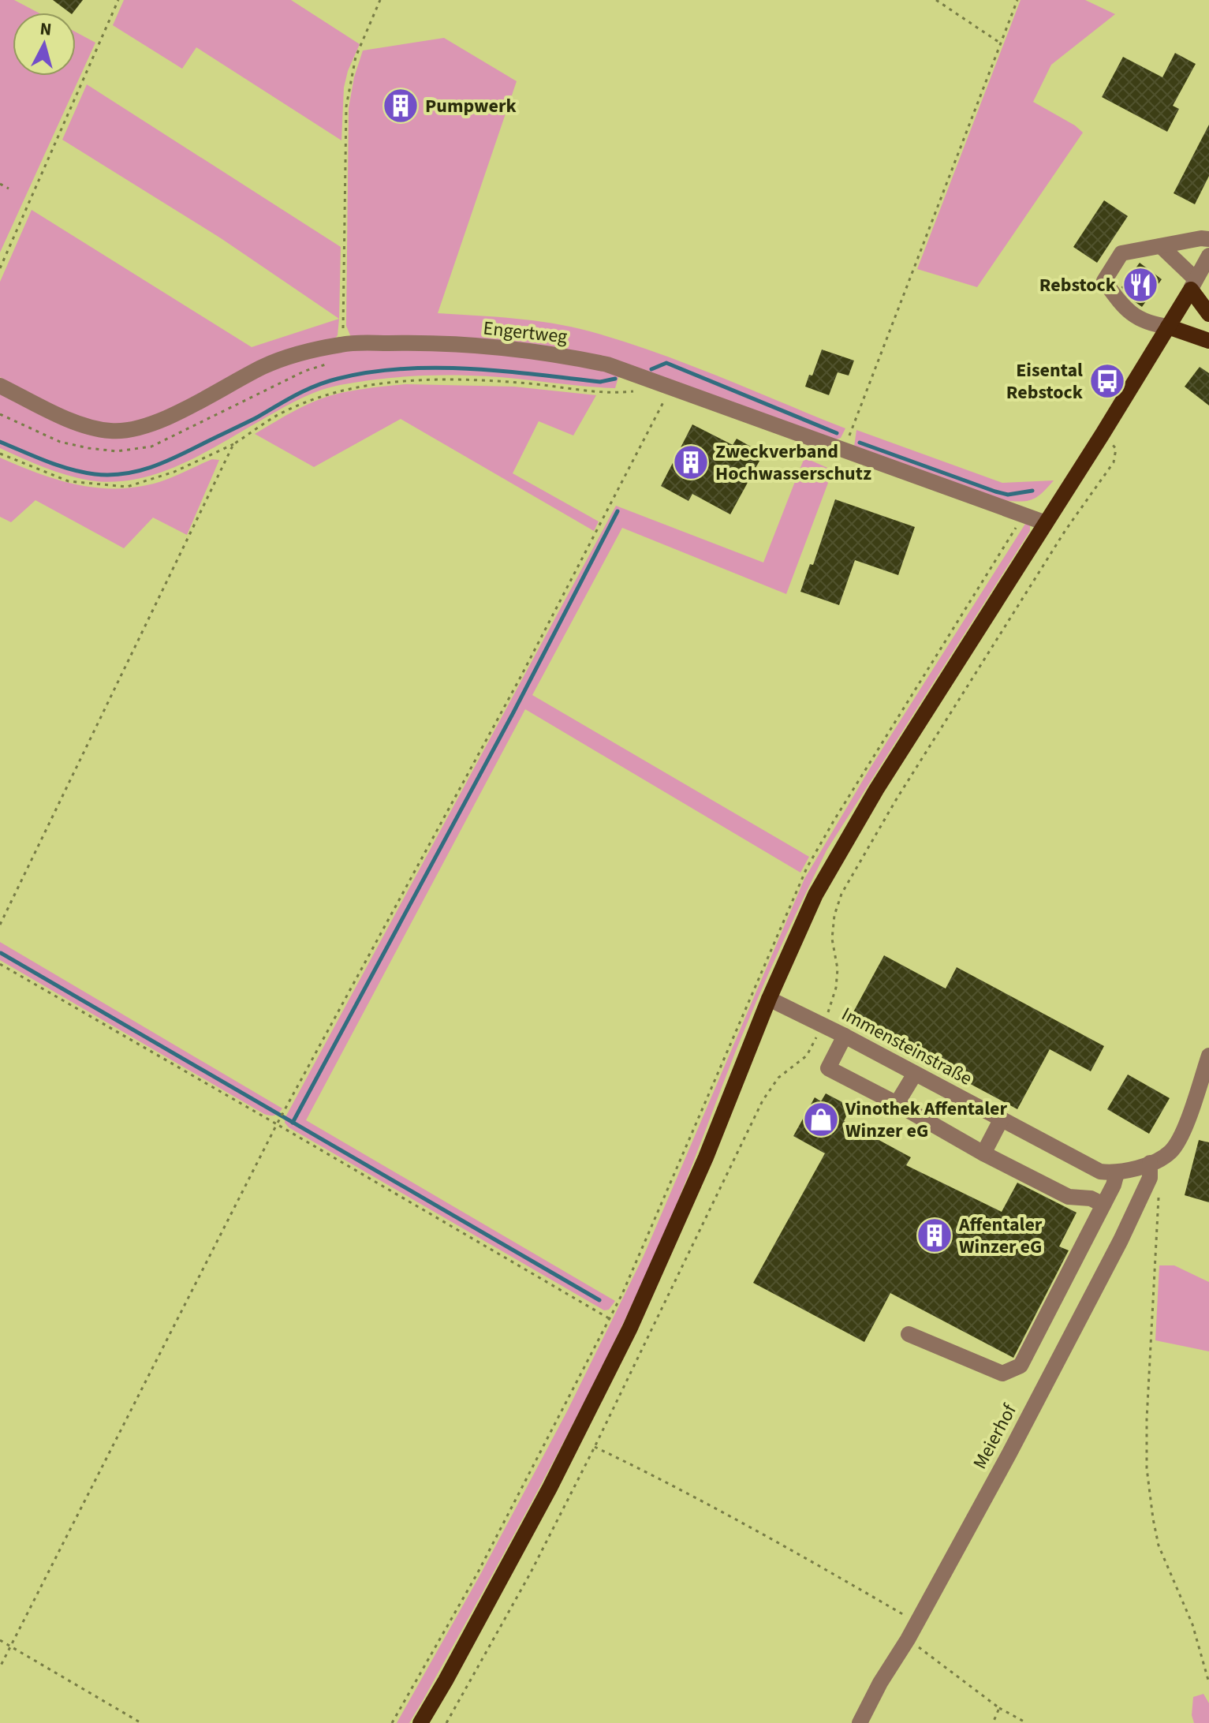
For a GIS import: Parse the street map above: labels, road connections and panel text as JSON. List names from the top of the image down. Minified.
{"streets":{"street":["Engertweg","Immensteinstraße","Meierhof"]},"places":{"building":["Pumpwerk","Zweckverband Hochwasserschutz","Affentaler Winzer eG"],"restaurant":["Rebstock"],"bus stop":["Eisental Rebstock"],"shop":["Vinothek Affentaler Winzer eG"]},"north":"top"}
